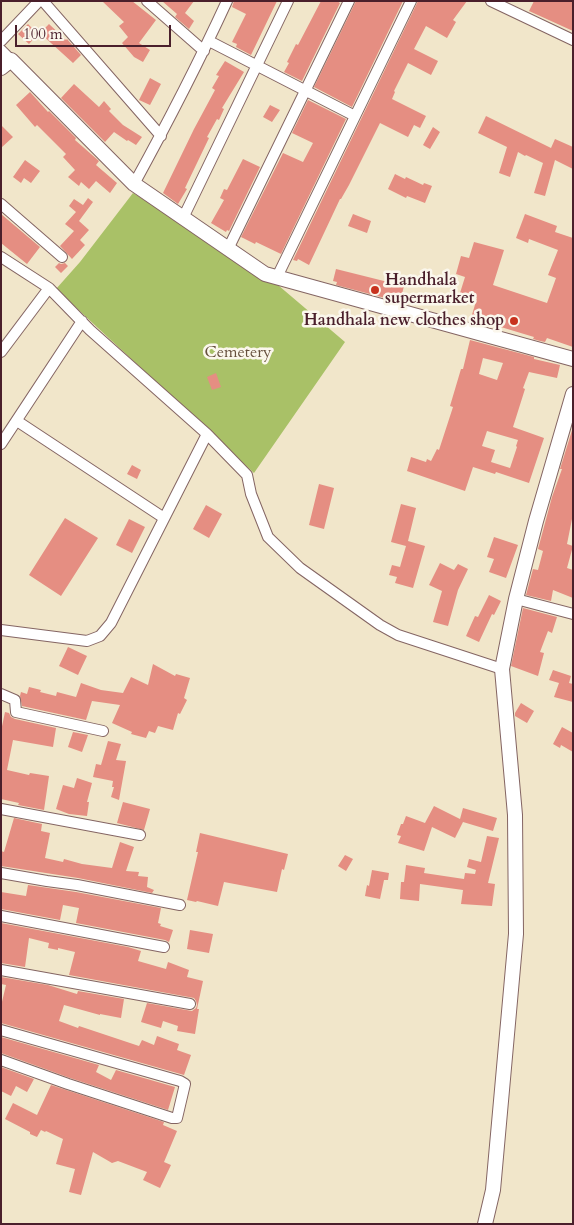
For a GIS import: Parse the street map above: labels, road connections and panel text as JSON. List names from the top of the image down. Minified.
{"parks":["Cemetery"],"places":["Handhala supermarket","Handhala new clothes shop"],"scale_bar":"100 m"}
